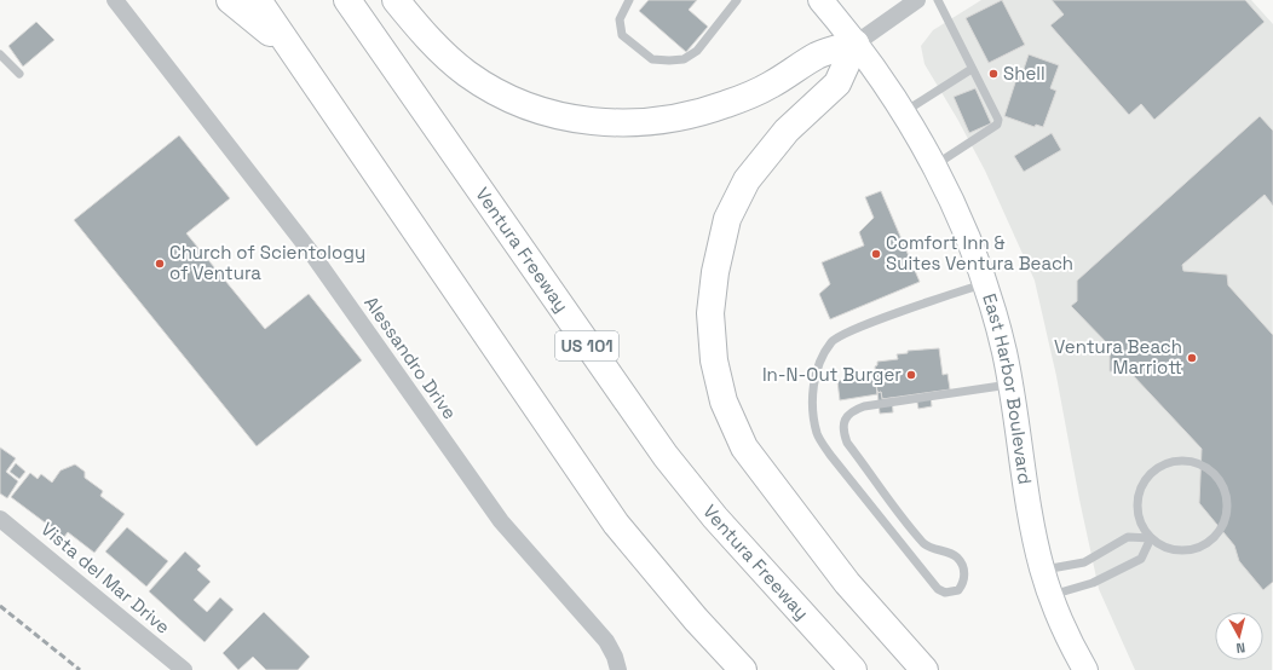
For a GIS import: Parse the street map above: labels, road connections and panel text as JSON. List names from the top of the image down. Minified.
{"streets":{"highway":["Ventura Freeway","US 101"],"main road":["East Harbor Boulevard"],"street":["Alessandro Drive","Vista del Mar Drive"]},"places":["Shell","Comfort Inn & Suites Ventura Beach","Church of Scientology of Ventura","Ventura Beach Marriott","In-N-Out Burger"],"north":"bottom"}
